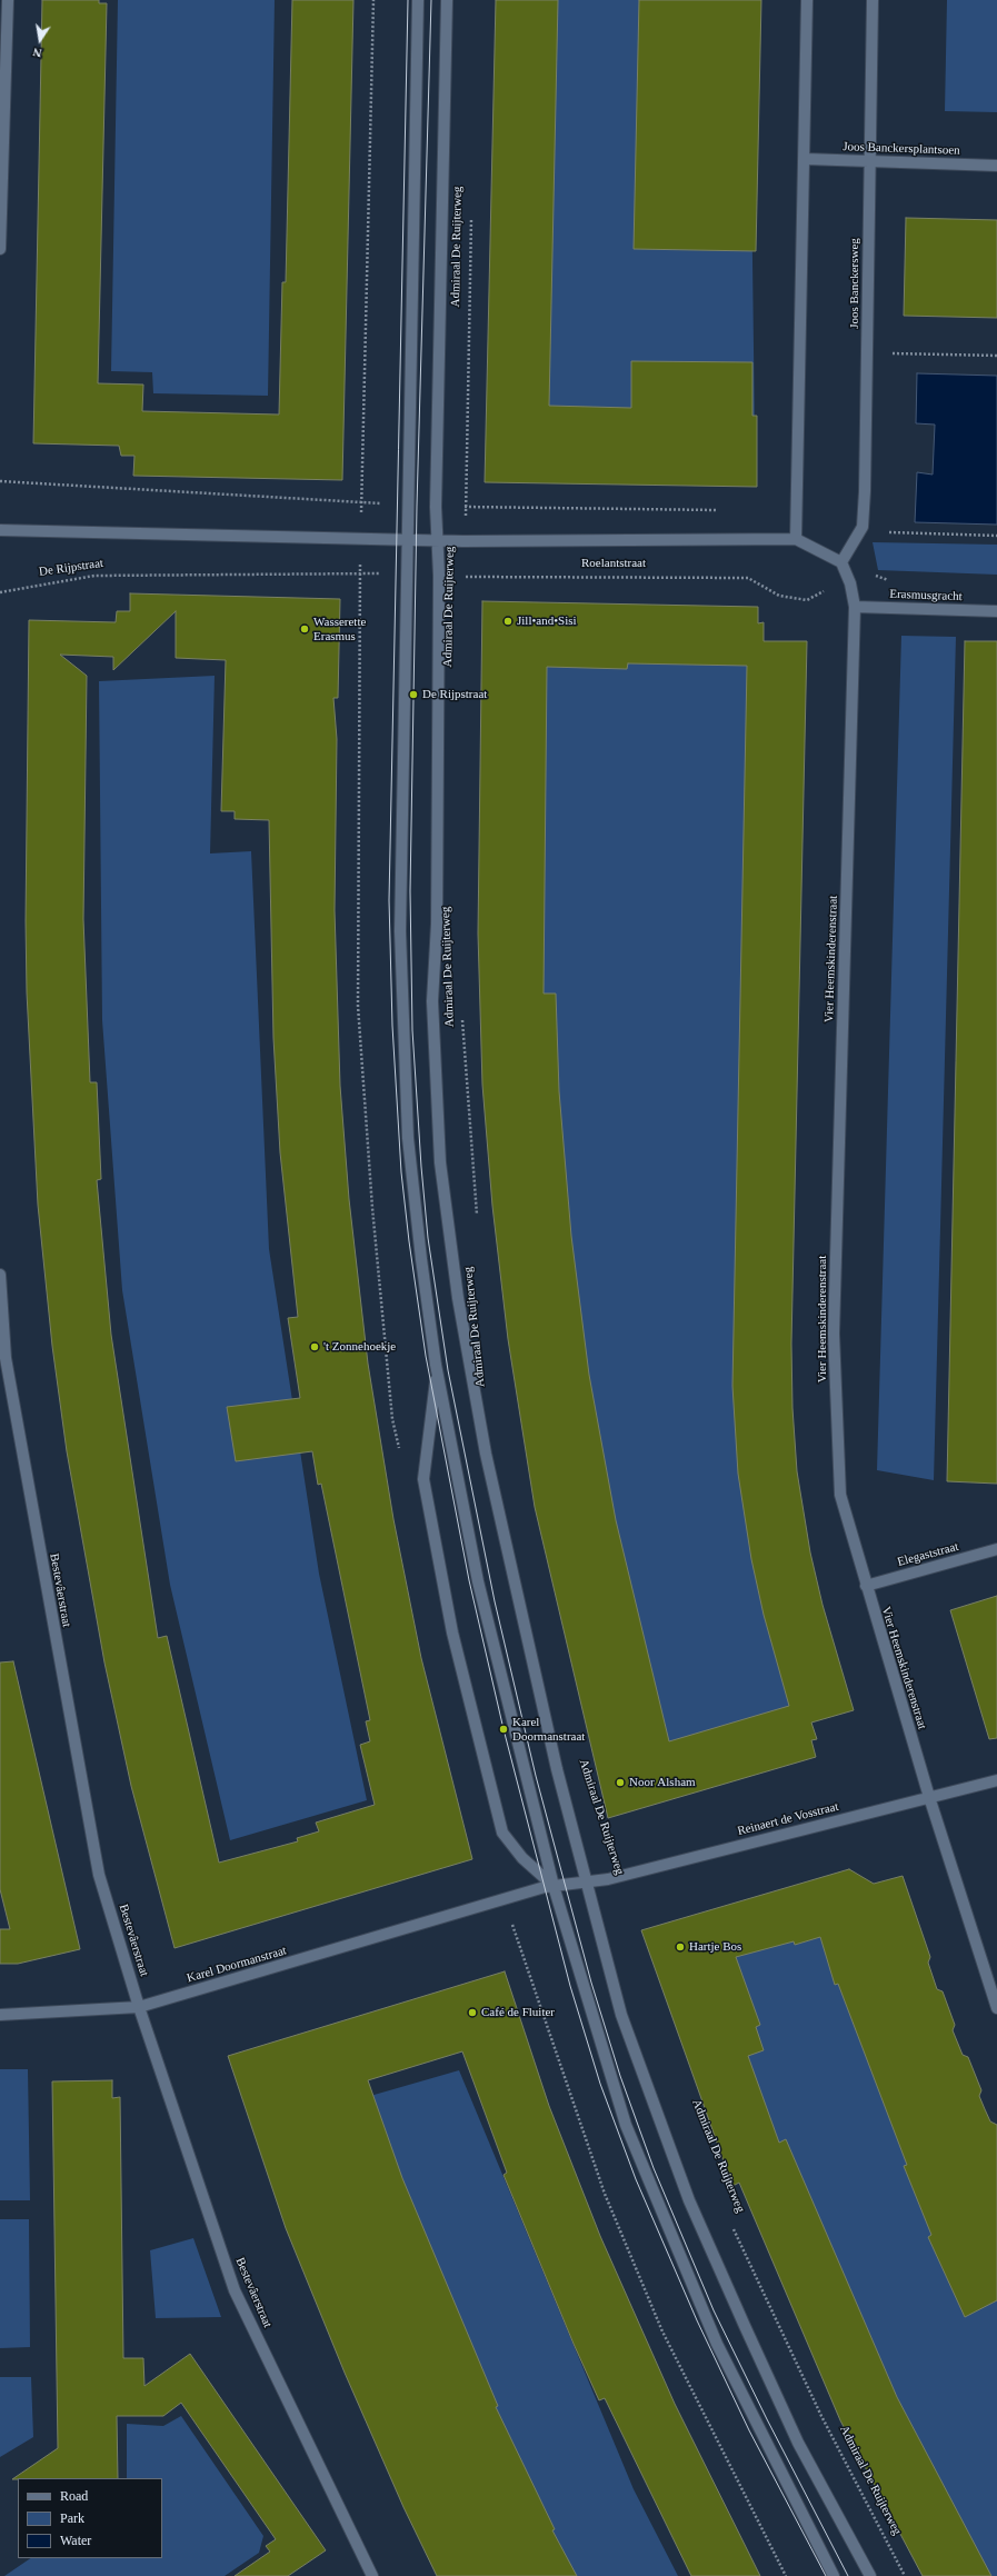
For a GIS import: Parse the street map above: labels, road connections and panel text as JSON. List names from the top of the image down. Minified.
{"streets":{"street":["Joos Banckersplantsoen","Admiraal De Ruijterweg","Joos Banckersweg","Roelantstraat","Erasmusgracht","Vier Heemskinderenstraat","Elegaststraat","Bestevâerstraat","Reinaert de Vosstraat","Karel Doormanstraat"],"path":["De Rijpstraat"]},"crossings":[["Joos Banckersplantsoen","Joos Banckersweg"],["Admiraal De Ruijterweg","Roelantstraat"],["Admiraal De Ruijterweg","Reinaert de Vosstraat"],["Joos Banckersweg","Roelantstraat"],["Erasmusgracht","Vier Heemskinderenstraat"],["Vier Heemskinderenstraat","Elegaststraat"],["Vier Heemskinderenstraat","Reinaert de Vosstraat"],["Bestevâerstraat","Karel Doormanstraat"],["Reinaert de Vosstraat","Karel Doormanstraat"]],"places":["Jill•and•Sisi","Wasserette Erasmus","De Rijpstraat","'t Zonnehoekje","Karel Doormanstraat","Noor Alsham","Hartje Bos","Café de Fluiter"],"legend":["Road","Park","Water"],"north":"bottom"}
